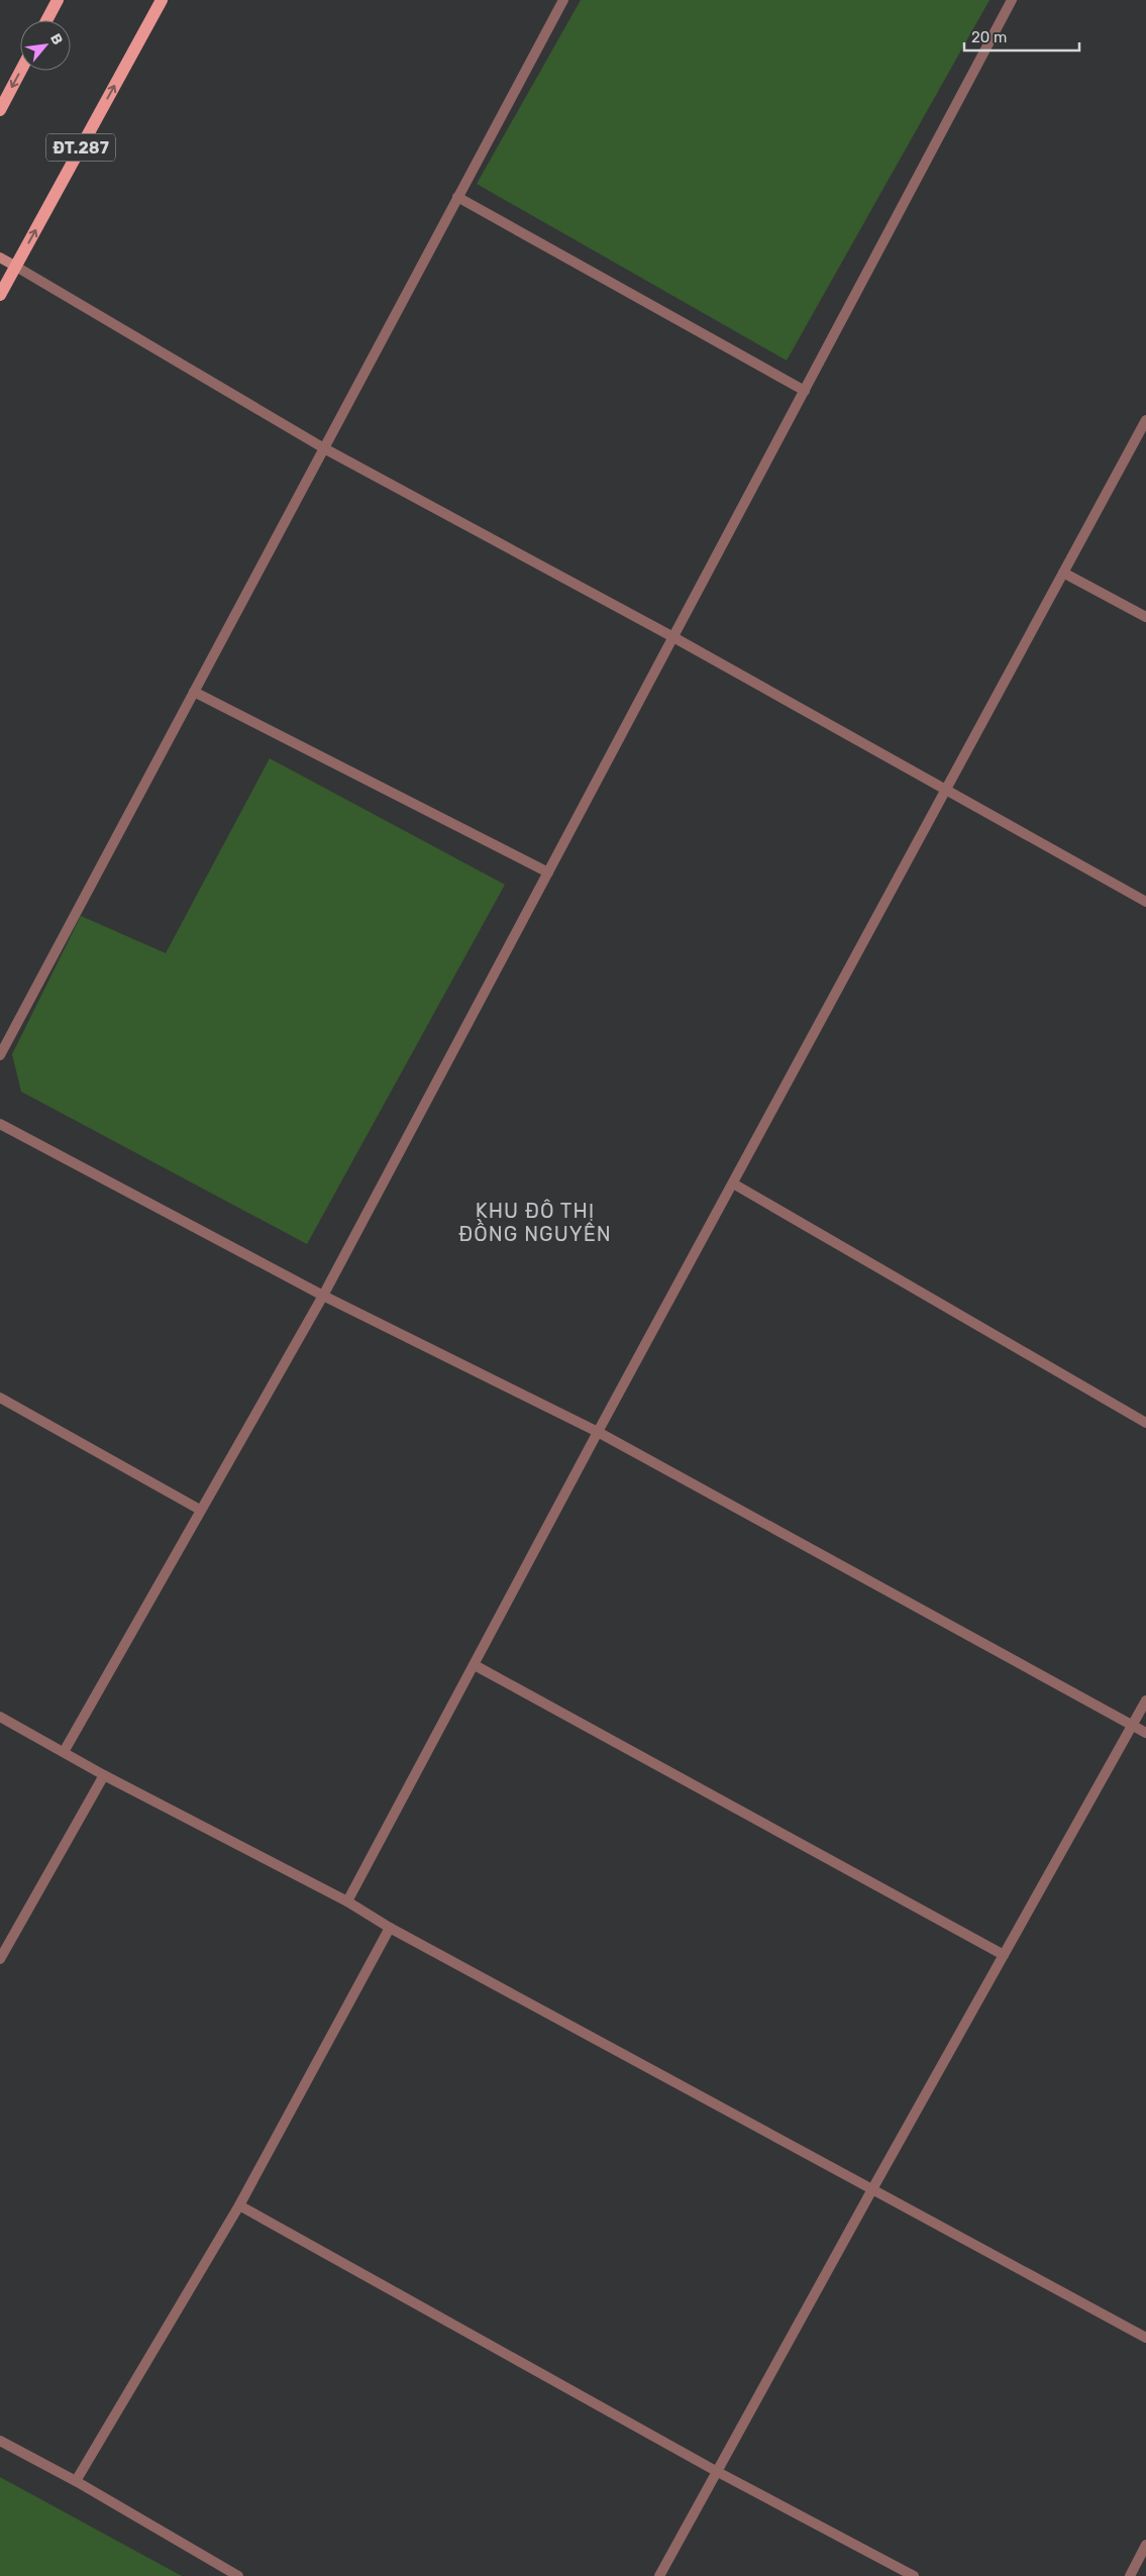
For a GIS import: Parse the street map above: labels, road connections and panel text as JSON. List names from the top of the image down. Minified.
{"streets":{"main road":["ĐT.287"]},"districts":["KHU ĐÔ THỊ ĐỒNG NGUYÊN"],"scale_bar":"20 m","north":"top right"}
